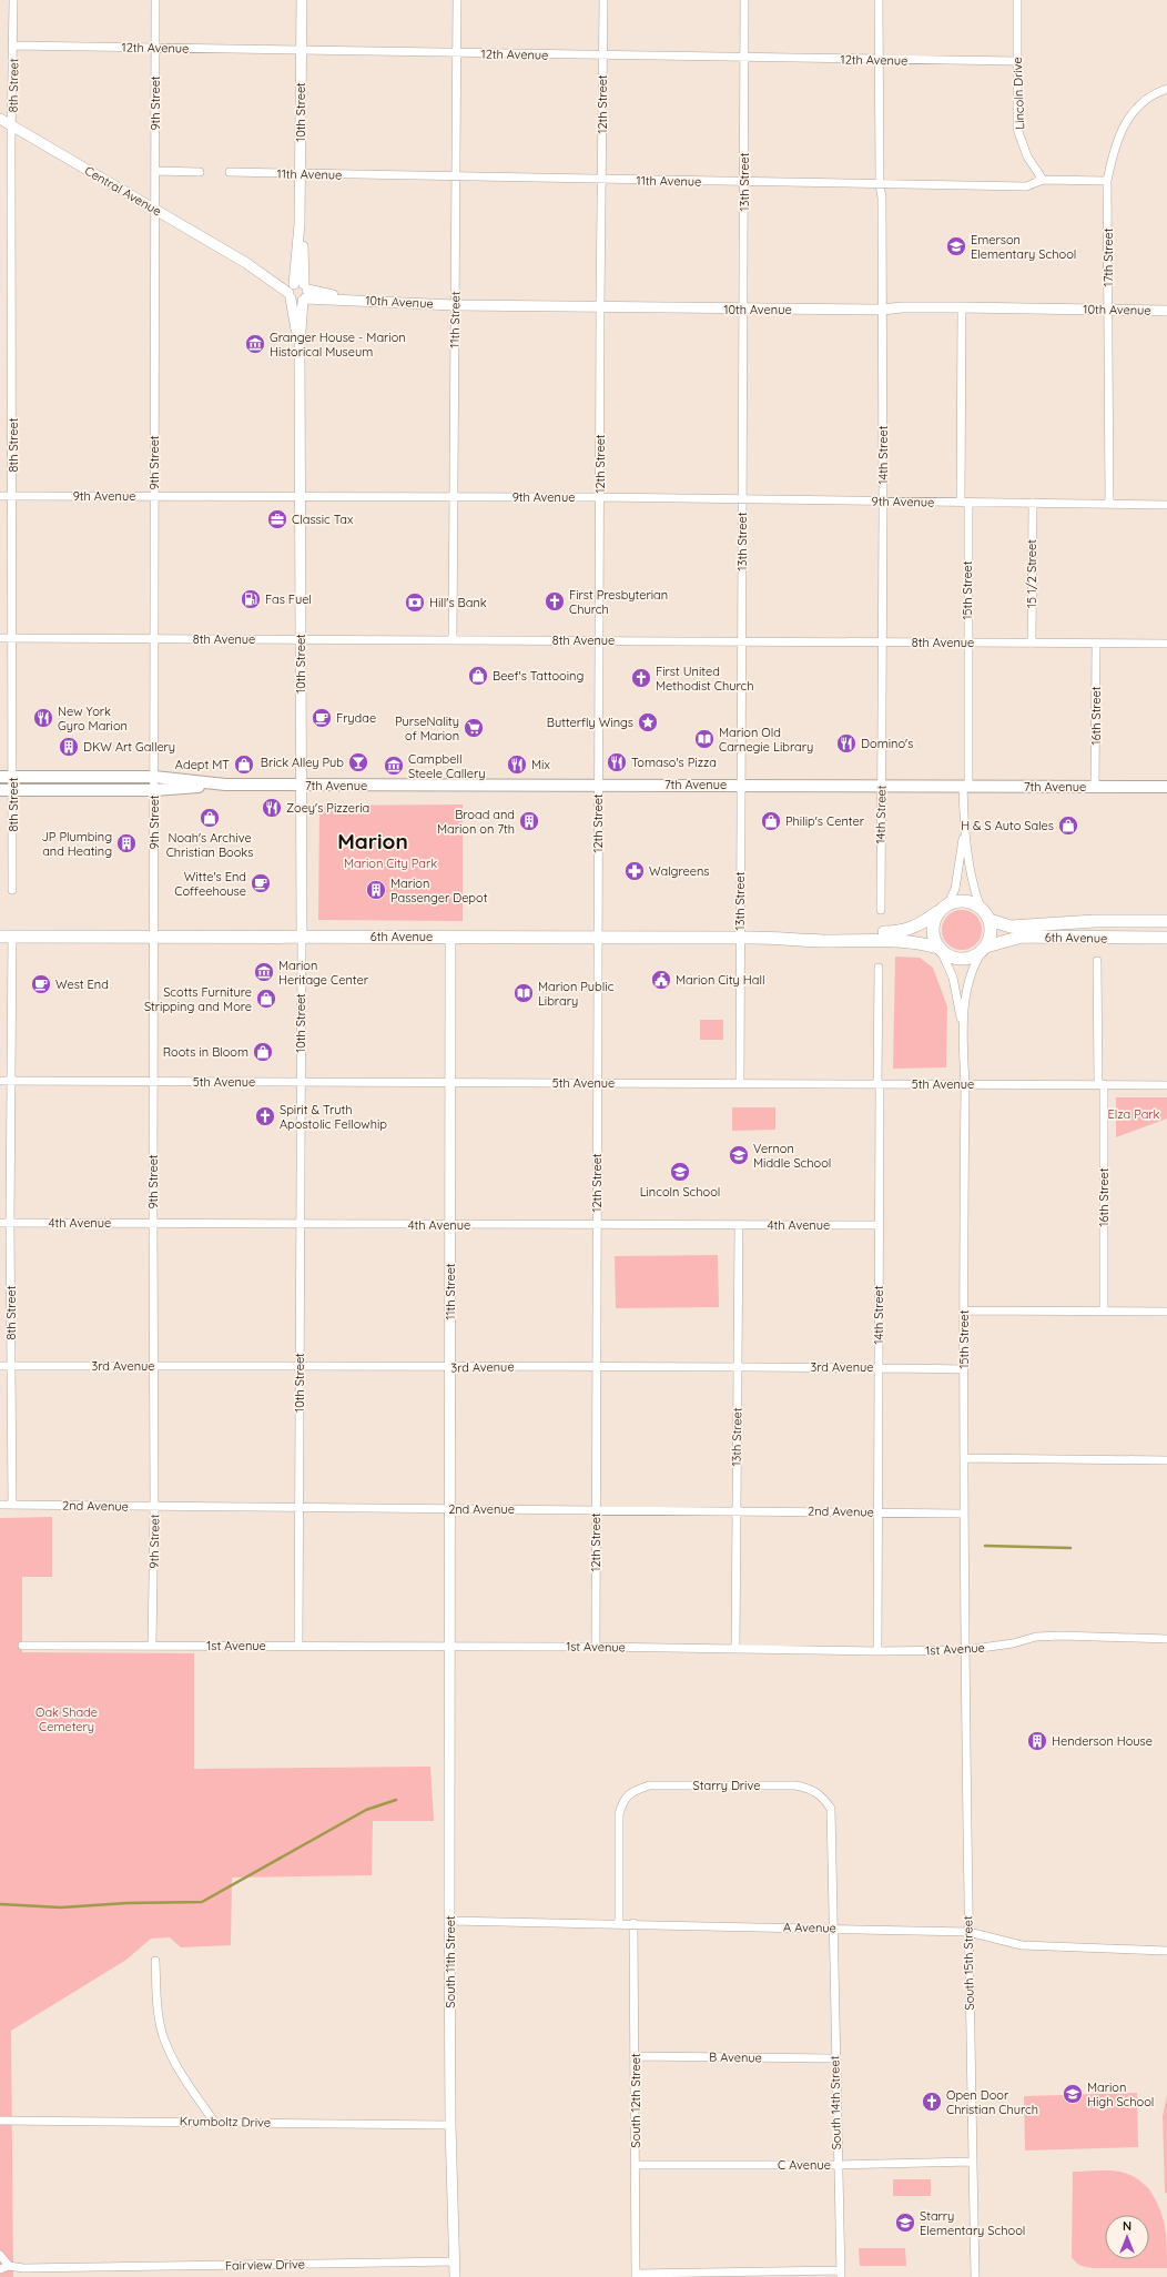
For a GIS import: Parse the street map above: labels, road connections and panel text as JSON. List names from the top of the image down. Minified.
{"streets":{"main road":["7th Avenue","6th Avenue"],"street":["12th Avenue","8th Street","Lincoln Drive","9th Street","12th Street","10th Street","11th Avenue","13th Street","Central Avenue","17th Street","10th Avenue","11th Street","14th Street","9th Avenue","15 1/2 Street","15th Street","8th Avenue","16th Street","5th Avenue","4th Avenue","3rd Avenue","2nd Avenue","1st Avenue","Starry Drive","A Avenue","South 11th Street","South 15th Street","B Avenue","South 12th Street","South 14th Street","Krumboltz Drive","C Avenue","Fairview Drive"]},"crossings":[["12th Avenue","8th Street"],["12th Avenue","Lincoln Drive"],["12th Avenue","9th Street"],["12th Avenue","12th Street"],["12th Avenue","10th Street"],["12th Avenue","13th Street"],["12th Avenue","11th Street"],["12th Avenue","14th Street"],["8th Street","Central Avenue"],["8th Street","9th Avenue"],["8th Street","8th Avenue"],["8th Street","7th Avenue"],["8th Street","6th Avenue"],["8th Street","5th Avenue"],["8th Street","4th Avenue"],["8th Street","3rd Avenue"],["8th Street","2nd Avenue"],["Lincoln Drive","11th Avenue"],["9th Street","Central Avenue"],["9th Street","9th Avenue"],["9th Street","8th Avenue"],["9th Street","7th Avenue"],["9th Street","6th Avenue"],["9th Street","5th Avenue"],["9th Street","4th Avenue"],["9th Street","3rd Avenue"],["9th Street","2nd Avenue"],["9th Street","1st Avenue"],["12th Street","11th Avenue"],["12th Street","10th Avenue"],["12th Street","9th Avenue"],["12th Street","8th Avenue"],["12th Street","7th Avenue"],["12th Street","6th Avenue"],["12th Street","5th Avenue"],["12th Street","4th Avenue"],["12th Street","3rd Avenue"],["12th Street","2nd Avenue"],["12th Street","1st Avenue"],["10th Street","11th Avenue"],["10th Street","Central Avenue"],["10th Street","10th Avenue"],["10th Street","9th Avenue"],["10th Street","8th Avenue"],["10th Street","7th Avenue"],["10th Street","6th Avenue"],["10th Street","5th Avenue"],["10th Street","4th Avenue"],["10th Street","3rd Avenue"],["10th Street","2nd Avenue"],["10th Street","1st Avenue"],["11th Avenue","13th Street"],["11th Avenue","17th Street"],["11th Avenue","11th Street"],["11th Avenue","14th Street"],["13th Street","10th Avenue"],["13th Street","9th Avenue"],["13th Street","8th Avenue"],["13th Street","7th Avenue"],["13th Street","6th Avenue"],["13th Street","5th Avenue"],["13th Street","4th Avenue"],["13th Street","3rd Avenue"],["13th Street","2nd Avenue"],["13th Street","1st Avenue"],["Central Avenue","10th Avenue"],["17th Street","10th Avenue"],["17th Street","9th Avenue"],["10th Avenue","11th Street"],["10th Avenue","14th Street"],["10th Avenue","15th Street"],["11th Street","9th Avenue"],["11th Street","8th Avenue"],["11th Street","6th Avenue"],["11th Street","5th Avenue"],["11th Street","4th Avenue"],["11th Street","3rd Avenue"],["11th Street","2nd Avenue"],["11th Street","1st Avenue"],["11th Street","South 11th Street"],["14th Street","9th Avenue"],["14th Street","8th Avenue"],["14th Street","7th Avenue"],["14th Street","5th Avenue"],["14th Street","4th Avenue"],["14th Street","3rd Avenue"],["14th Street","2nd Avenue"],["14th Street","1st Avenue"],["9th Avenue","15 1/2 Street"],["9th Avenue","15th Street"],["15 1/2 Street","8th Avenue"],["15th Street","8th Avenue"],["15th Street","7th Avenue"],["15th Street","6th Avenue"],["15th Street","5th Avenue"],["15th Street","3rd Avenue"],["15th Street","2nd Avenue"],["15th Street","1st Avenue"],["15th Street","South 15th Street"],["8th Avenue","16th Street"],["16th Street","7th Avenue"],["16th Street","5th Avenue"],["1st Avenue","South 11th Street"],["1st Avenue","South 15th Street"],["Starry Drive","A Avenue"],["Starry Drive","South 14th Street"],["A Avenue","South 11th Street"],["A Avenue","South 15th Street"],["A Avenue","South 12th Street"],["A Avenue","South 14th Street"],["South 11th Street","Krumboltz Drive"],["South 11th Street","Fairview Drive"],["South 15th Street","C Avenue"],["B Avenue","South 12th Street"],["B Avenue","South 14th Street"],["South 12th Street","C Avenue"],["South 14th Street","C Avenue"]],"districts":["Marion"],"parks":["Marion City Park","Elza Park","Oak Shade Cemetery"],"places":{"school or university":["Emerson Elementary School","Vernon Middle School","Lincoln School","Marion High School","Starry Elementary School"],"museum":["Granger House - Marion Historical Museum","Campbell Steele Callery","Marion Heritage Center"],"office":["Classic Tax"],"fuel station":["Fas Fuel"],"church":["First Presbyterian Church","First United Methodist Church","Spirit & Truth Apostolic Fellowhip","Open Door Christian Church"],"bank":["Hill's Bank"],"shop":["Beef's Tattooing","Adept MT","Noah's Archive Christian Books","Philip's Center","H & S Auto Sales","Scotts Furniture Stripping and More","Roots in Bloom"],"restaurant":["New York Gyro Marion","Domino's","Tomaso's Pizza","Mix","Zoey's Pizzeria"],"cafe":["Frydae","Witte's End Coffeehouse","West End"],"place":["Butterfly Wings"],"supermarket":["PurseNality of Marion"],"library":["Marion Old Carnegie Library","Marion Public Library"],"building":["DKW Art Gallery","Broad and Marion on 7th","JP Plumbing and Heating","Marion Passenger Depot","Henderson House"],"bar":["Brick Alley Pub"],"pharmacy":["Walgreens"],"public building":["Marion City Hall"]},"north":"top"}
